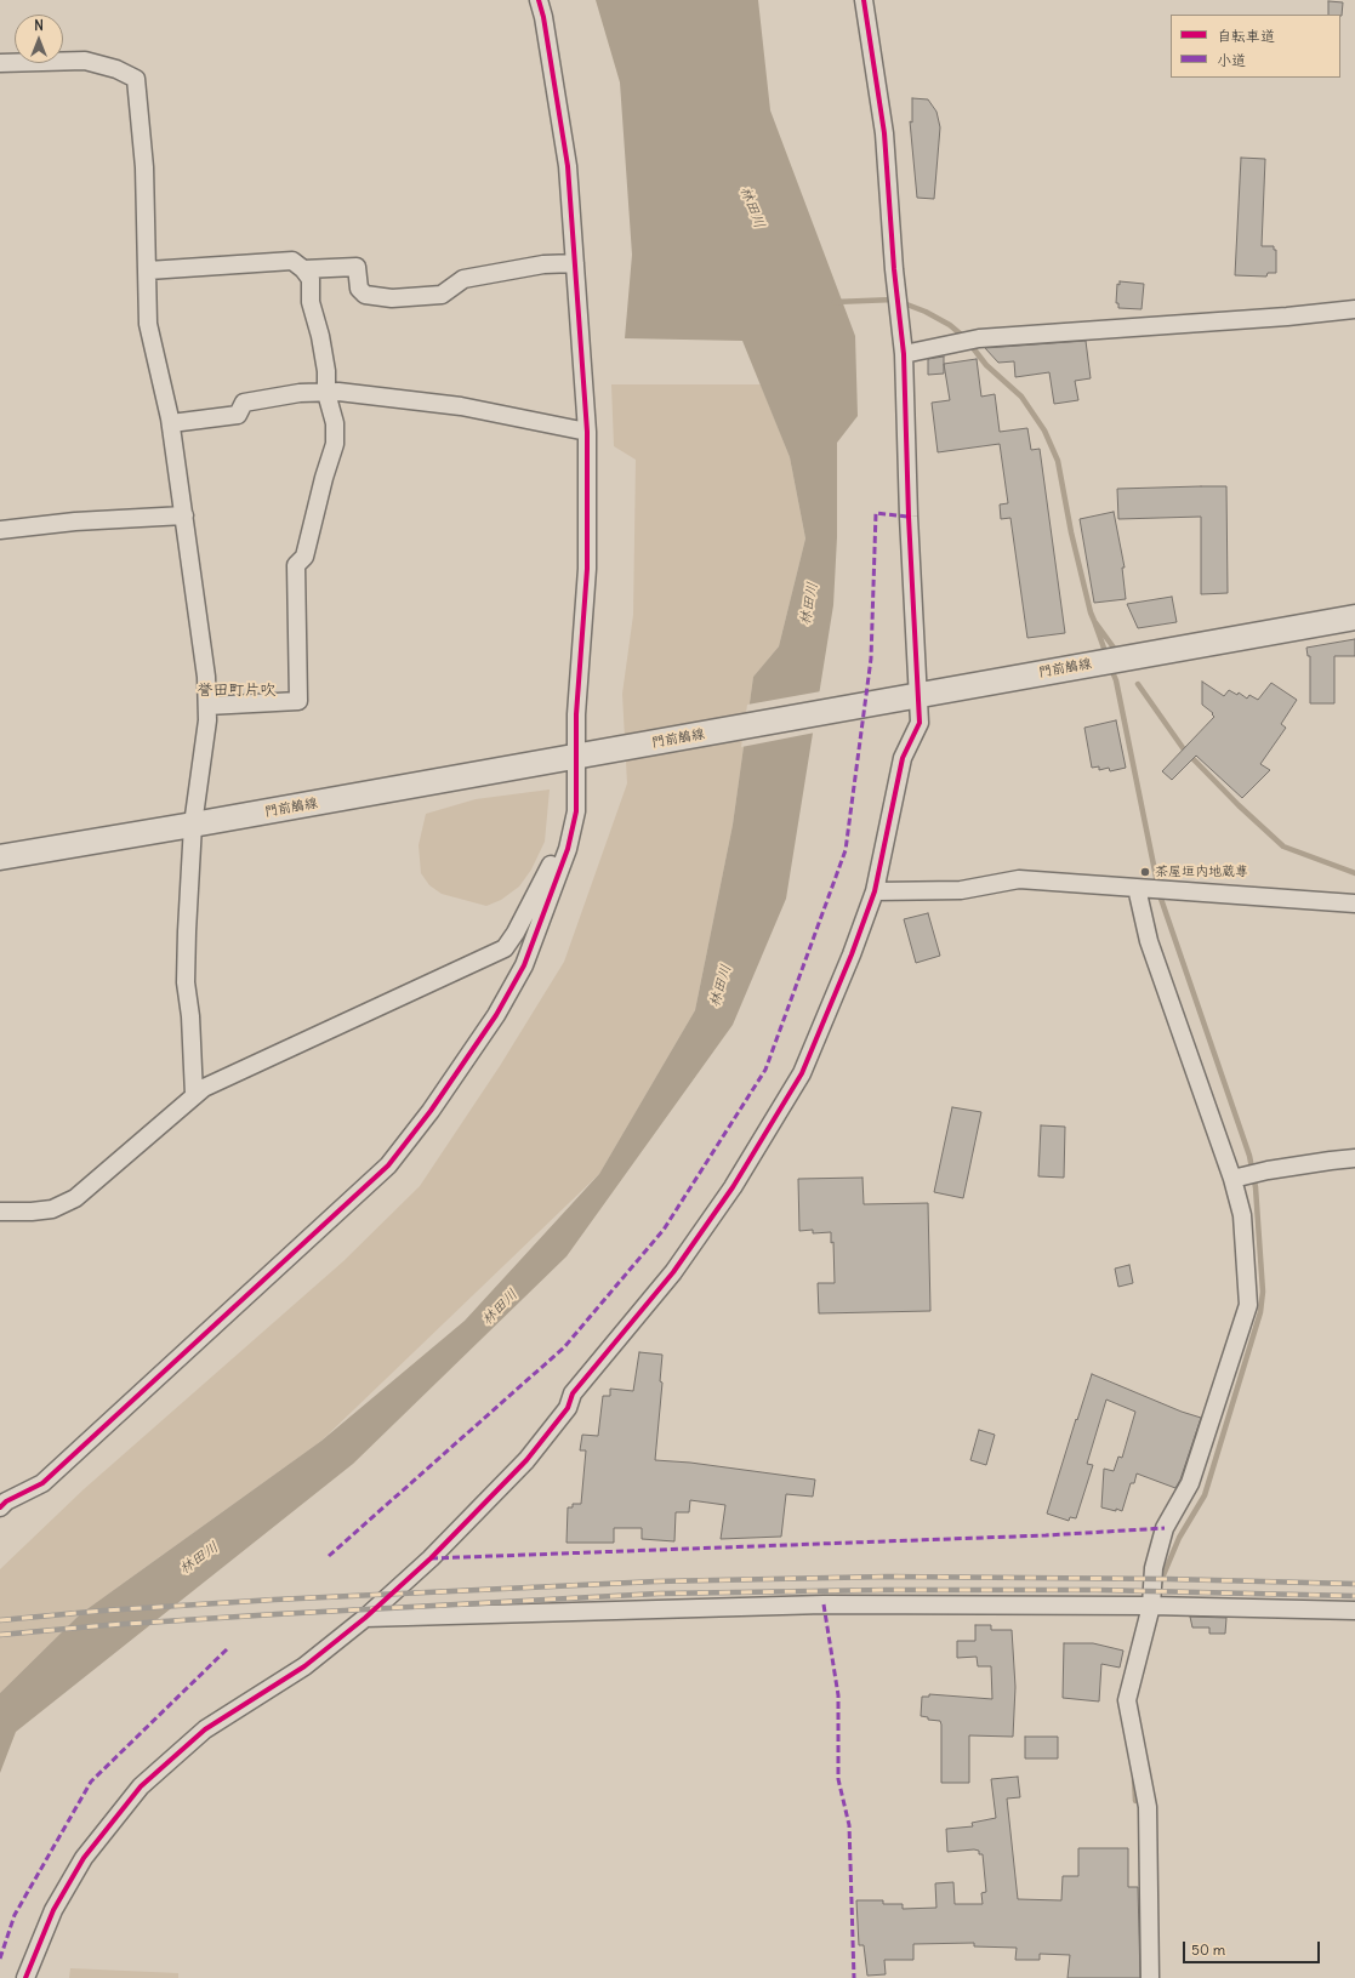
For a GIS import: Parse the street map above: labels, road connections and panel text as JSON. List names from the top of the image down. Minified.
{"streets":{"main road":["門前鵤線"]},"districts":["誉田町片吹"],"water":["林田川"],"places":["茶屋垣内地蔵尊"],"legend":["自転車道","小道"],"scale_bar":"50 m","north":"top"}
